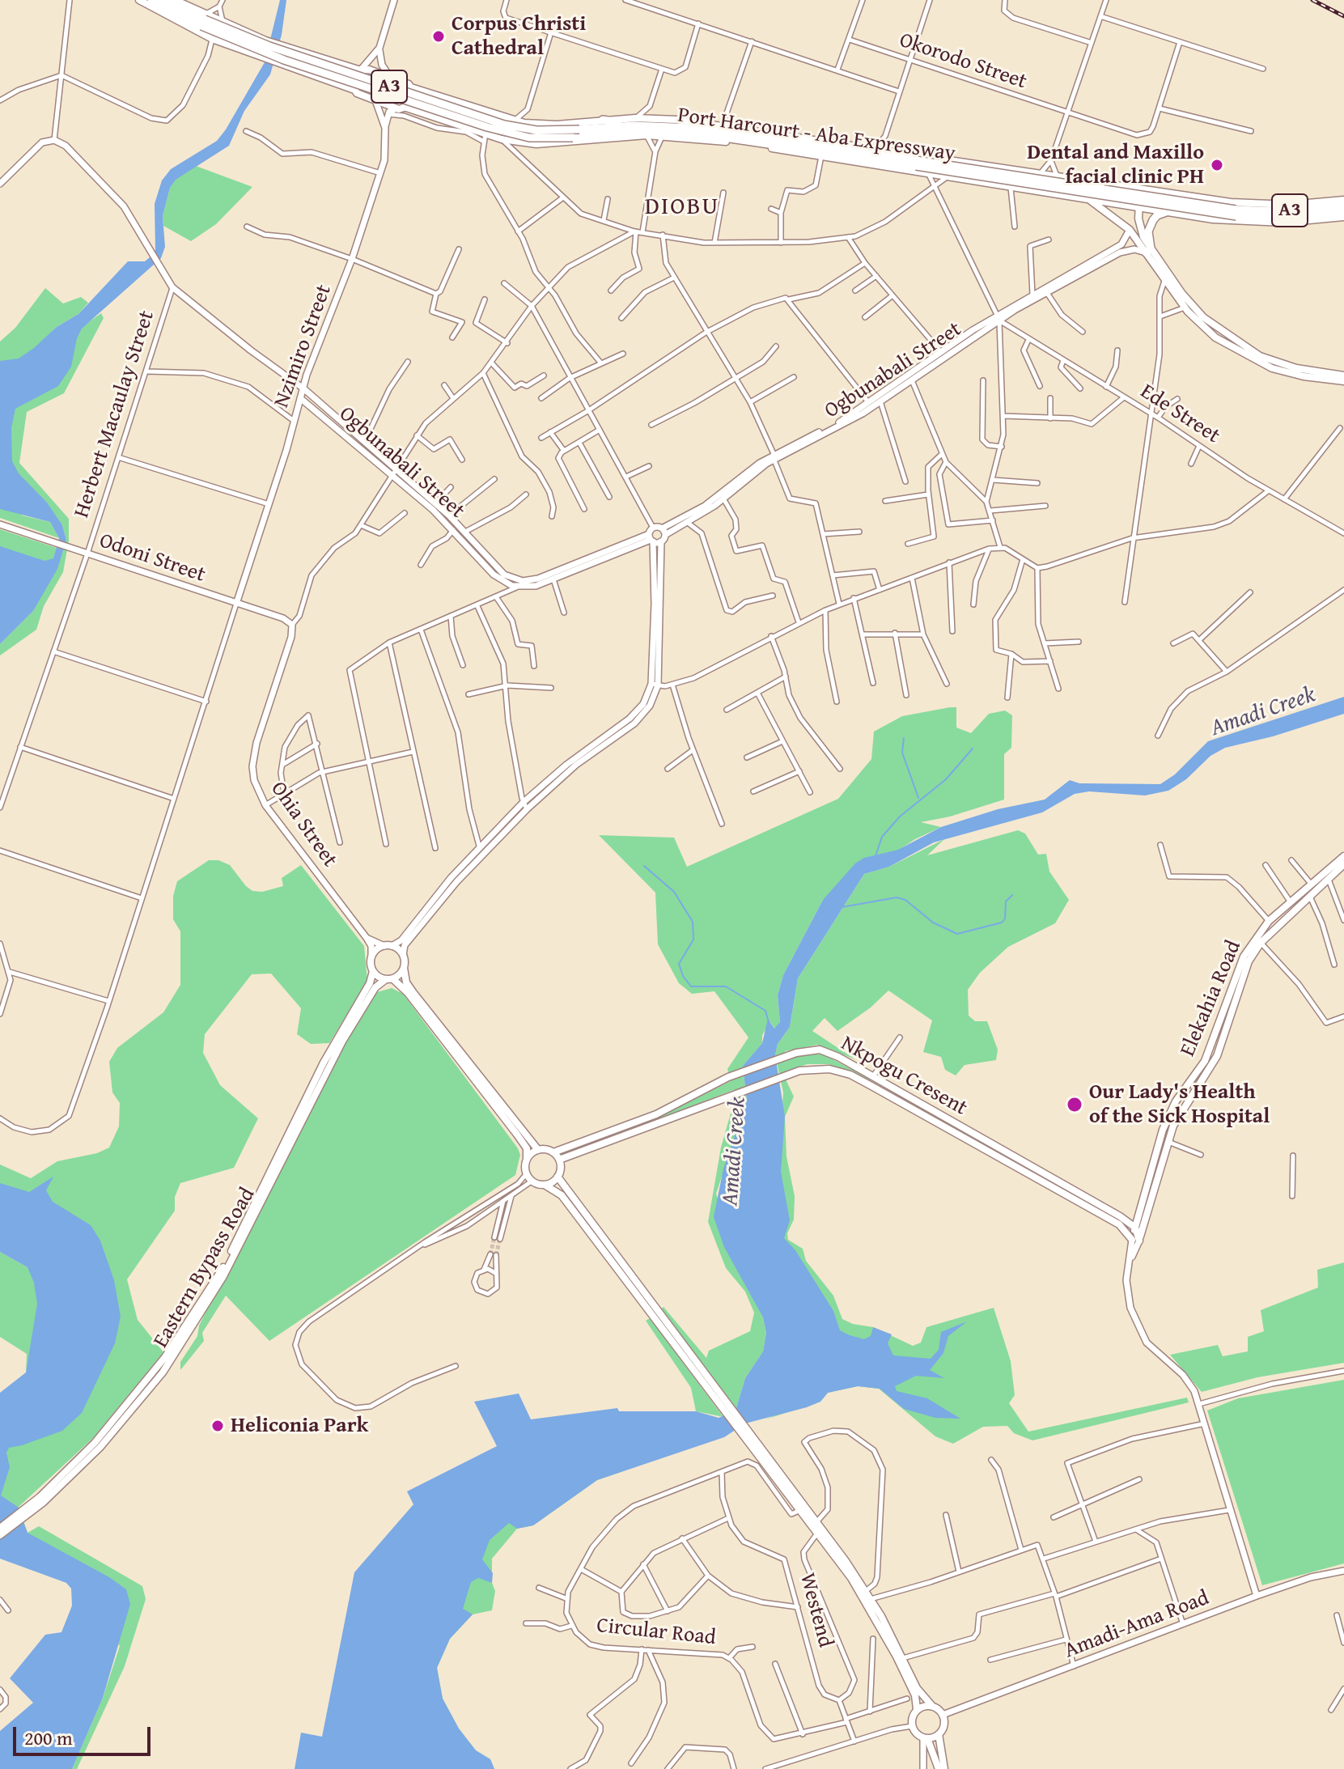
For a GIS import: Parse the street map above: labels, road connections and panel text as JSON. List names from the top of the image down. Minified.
{"streets":{"highway":["A3","Port Harcourt - Aba Expressway"],"main road":["Elekahia Road","Nkpogu Cresent","Eastern Bypass Road"],"street":["Okorodo Street","Nzimiro Street","Ogbunabali Street","Herbert Macaulay Street","Ede Street","Odoni Street","Ohia Street","Westend","Amadi-Ama Road","Circular Road"]},"crossings":[["Nzimiro Street","Ogbunabali Street"],["Nzimiro Street","Odoni Street"],["Ogbunabali Street","Herbert Macaulay Street"],["Ogbunabali Street","Ede Street"],["Herbert Macaulay Street","Odoni Street"],["Odoni Street","Ohia Street"],["Ohia Street","Eastern Bypass Road"],["Elekahia Road","Nkpogu Cresent"],["Elekahia Road","Amadi-Ama Road"]],"districts":["DIOBU"],"water":["Amadi Creek"],"places":["Corpus Christi Cathedral","Dental and Maxillo facial clinic PH","Our Lady's Health of the Sick Hospital","Heliconia Park"],"scale_bar":"200 m"}
